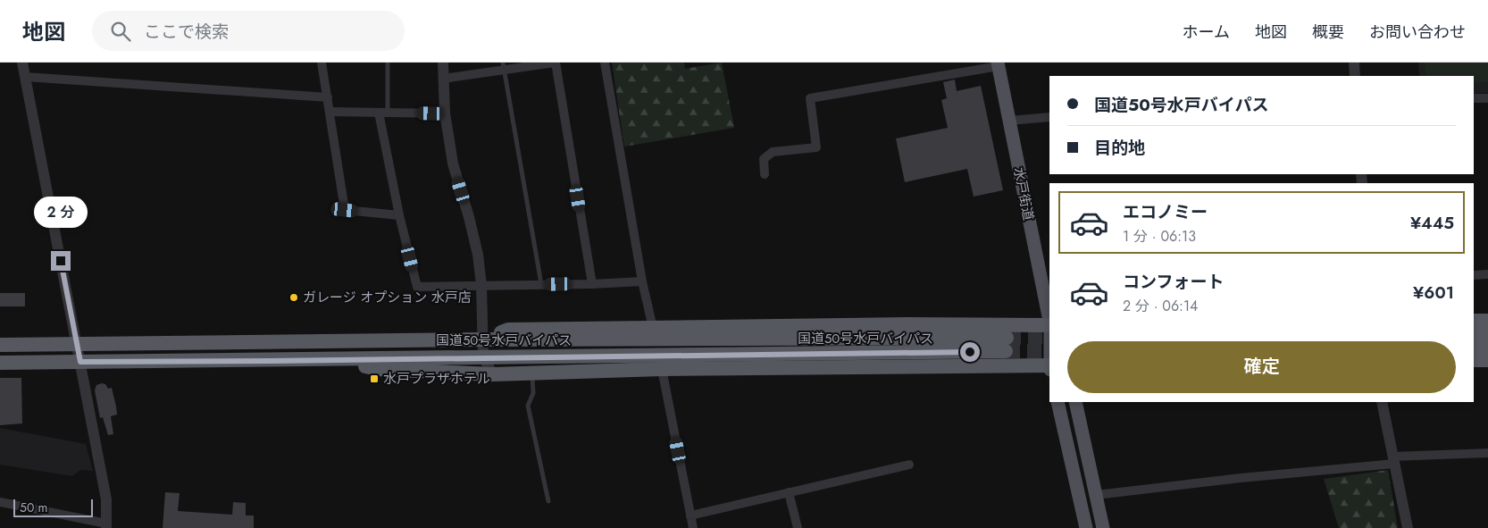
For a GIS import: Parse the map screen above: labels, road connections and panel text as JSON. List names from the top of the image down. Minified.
{"streets":{"highway":["国道50号水戸バイパス"],"main road":["水戸街道"]},"places":{"other":["ガレージ オプション 水戸店"],"transit":["水戸プラザホテル"]},"scale_bar":"50 m","page":{"header":"地図","search":"ここで検索","nav":["ホーム","地図","概要","お問い合わせ"],"banner":["国道50号水戸バイパス","目的地"],"list":[{"name":"エコノミー","note":"1 分 · 06:13","value":"¥445"},{"name":"コンフォート","note":"2 分 · 06:14","value":"¥601"}],"bubble":"2 分","buttons":"確定","scale":"50 m"}}
